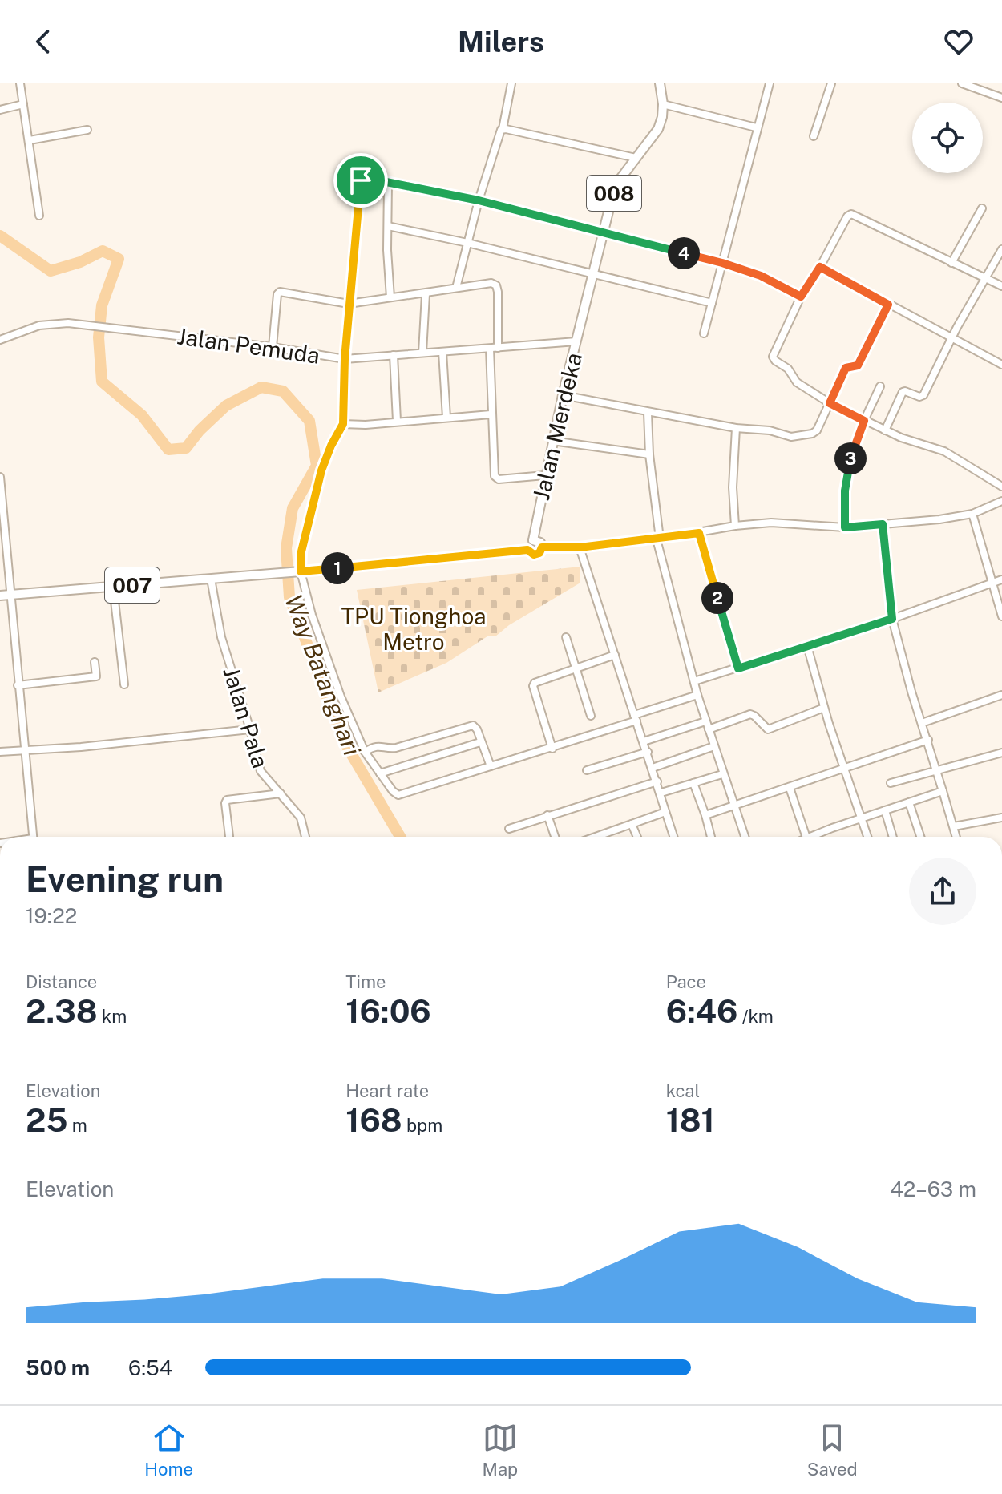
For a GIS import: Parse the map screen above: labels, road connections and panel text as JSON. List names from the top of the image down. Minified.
{"streets":{"main road":["008","Jalan Merdeka","007"],"street":["Jalan Pemuda","Jalan Pala"]},"crossings":[["008","Jalan Merdeka"],["008","007"],["Jalan Pemuda","Jalan Merdeka"],["Jalan Merdeka","007"],["007","Jalan Pala"]],"water":["Way Batanghari"],"parks":["TPU Tionghoa Metro"],"page":{"header":"Milers","pins":["4","3","1","2"],"heading":["Evening run","19:22"],"stats":[["Distance","2.38 km"],["Time","16:06"],["Pace","6:46 /km"],["Elevation","25 m"],["Heart rate","168 bpm"],["kcal","181"]],"chart":["Elevation","42–63 m"],"list":[{"name":"500 m","note":"6:54"}],"tabs":["Home","Map","Saved"]}}
